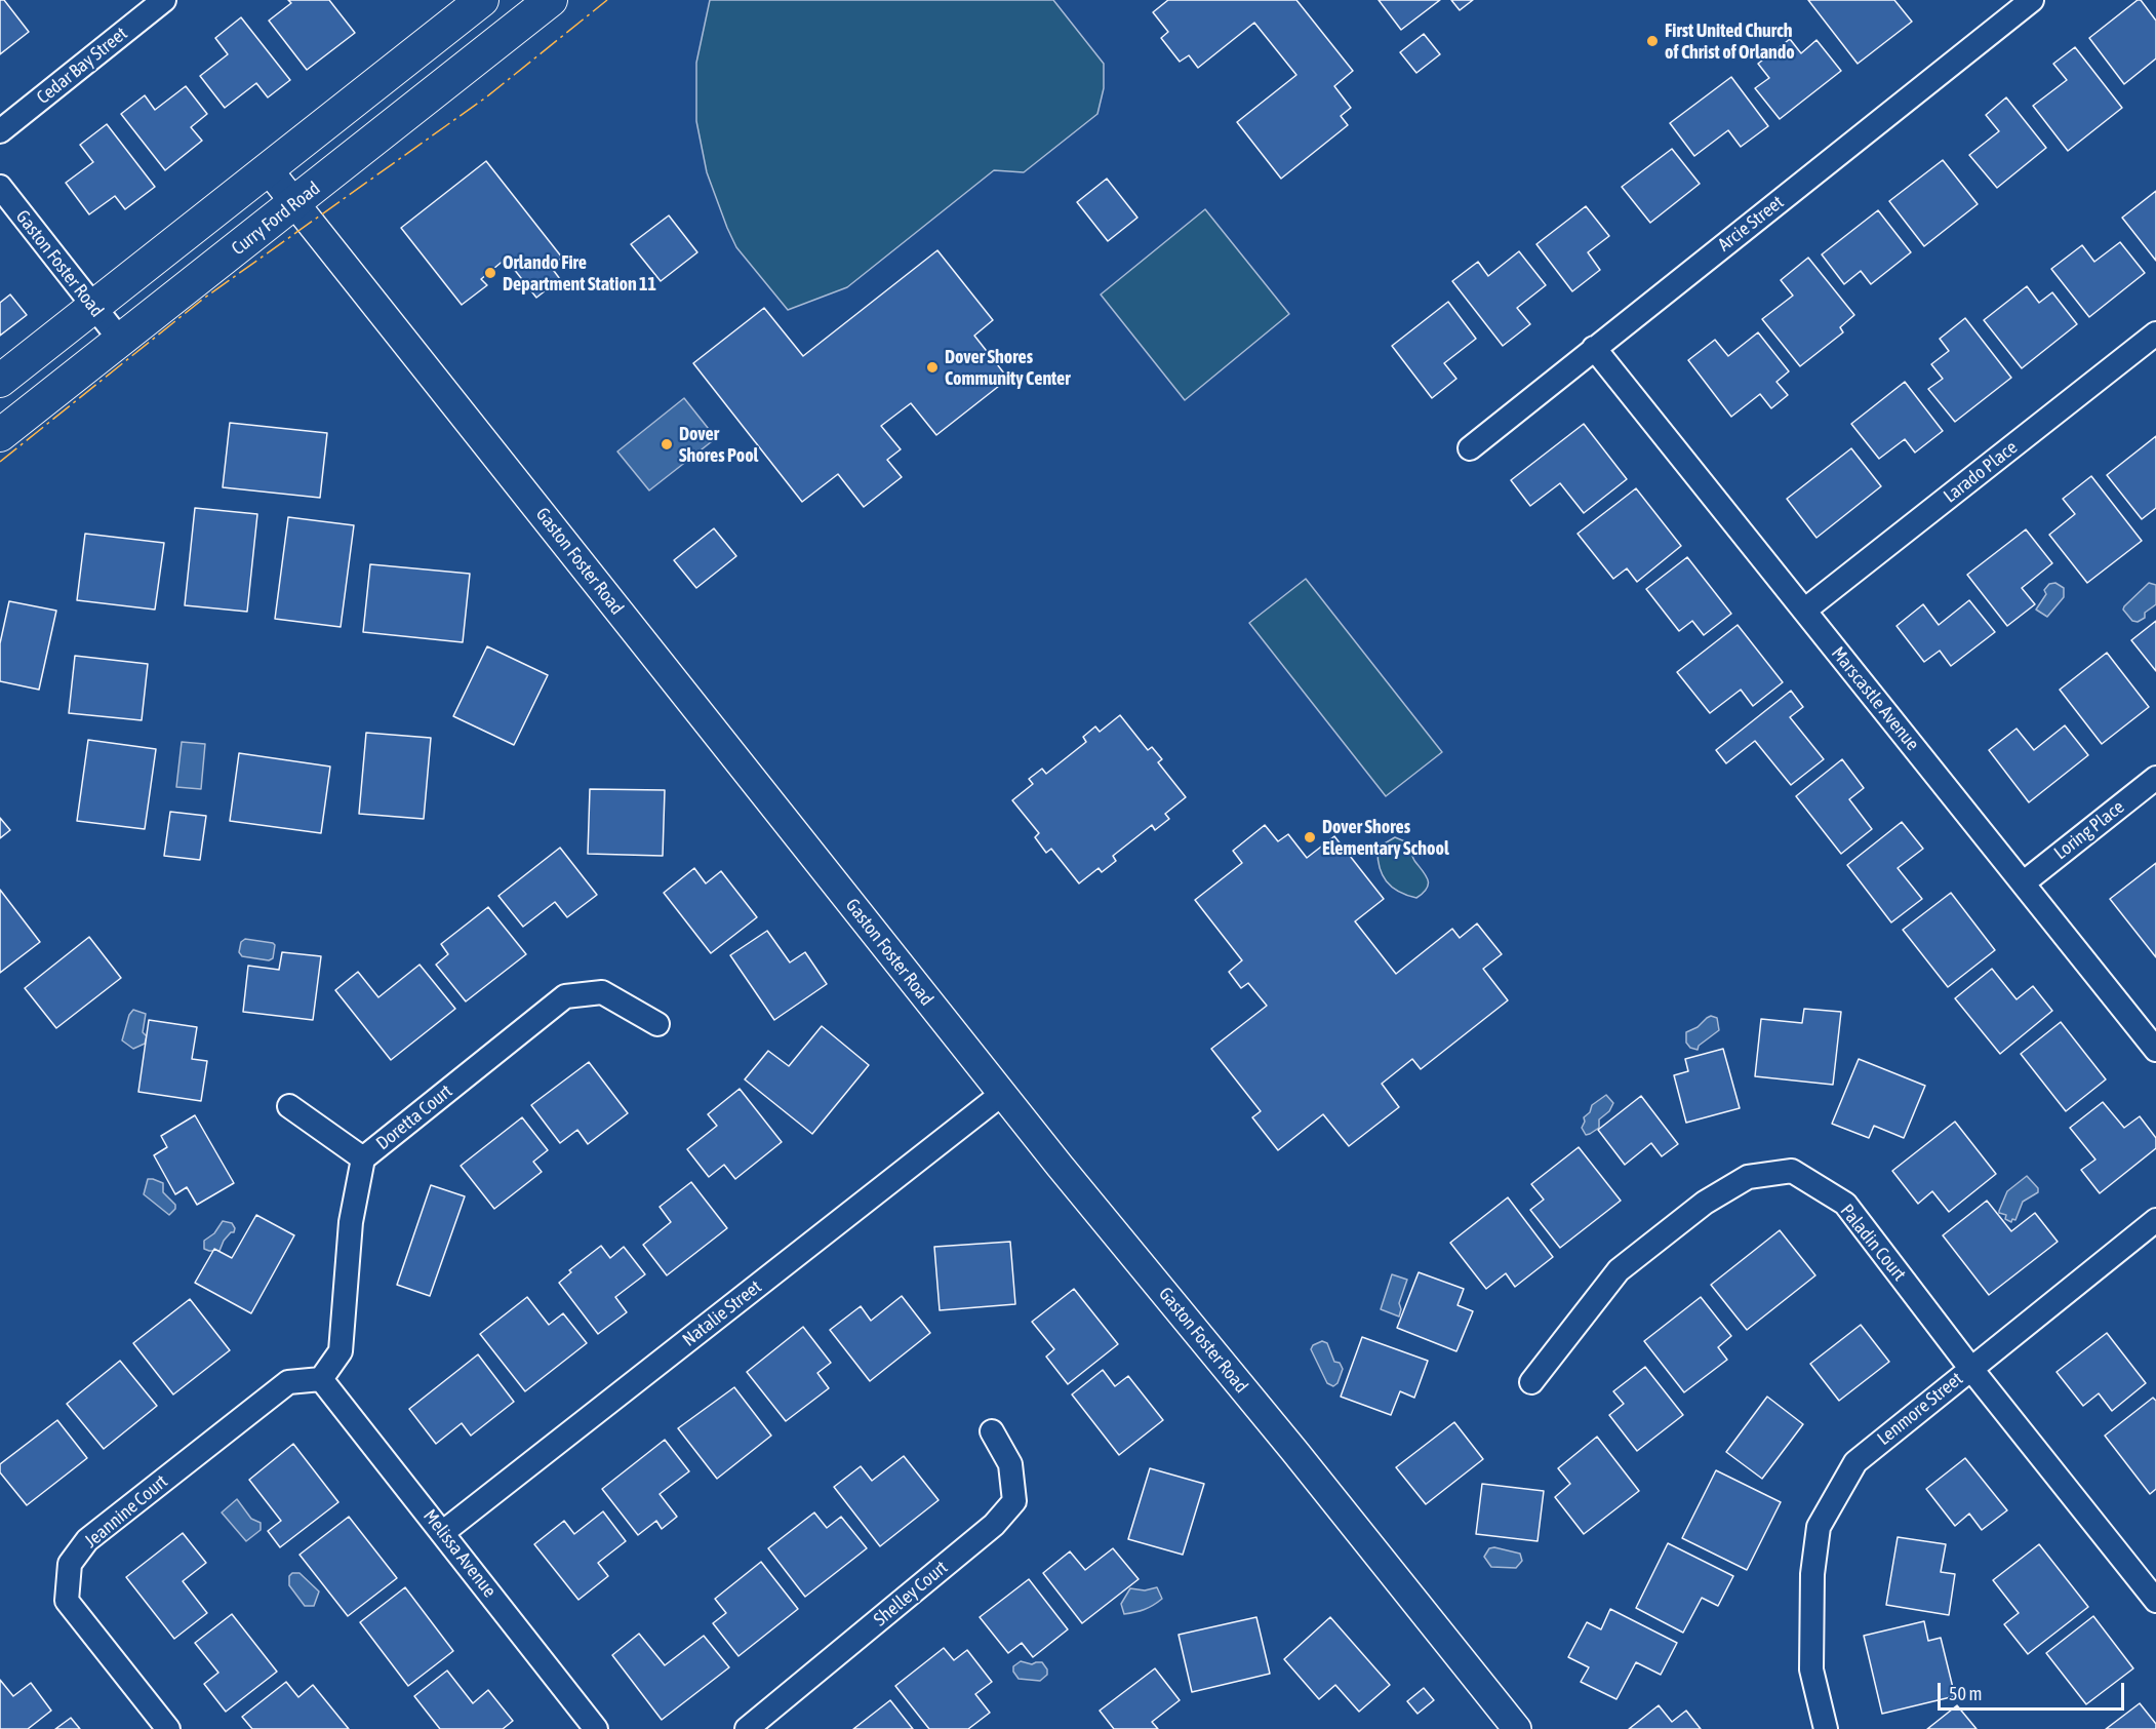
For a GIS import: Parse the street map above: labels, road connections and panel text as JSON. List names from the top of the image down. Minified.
{"streets":{"main road":["Curry Ford Road"],"street":["Cedar Bay Street","Arcie Street","Gaston Foster Road","Larado Place","Marscastle Avenue","Loring Place","Doretta Court","Paladin Court","Natalie Street","Lenmore Street","Jeannine Court","Melissa Avenue","Shelley Court"]},"crossings":[["Curry Ford Road","Gaston Foster Road"],["Arcie Street","Marscastle Avenue"],["Gaston Foster Road","Natalie Street"],["Larado Place","Marscastle Avenue"],["Marscastle Avenue","Loring Place"],["Doretta Court","Jeannine Court"],["Doretta Court","Melissa Avenue"],["Paladin Court","Lenmore Street"],["Natalie Street","Melissa Avenue"],["Jeannine Court","Melissa Avenue"]],"places":["First United Church of Christ of Orlando","Orlando Fire Department Station 11","Dover Shores Community Center","Dover Shores Pool","Dover Shores Elementary School"],"scale_bar":"50 m"}
